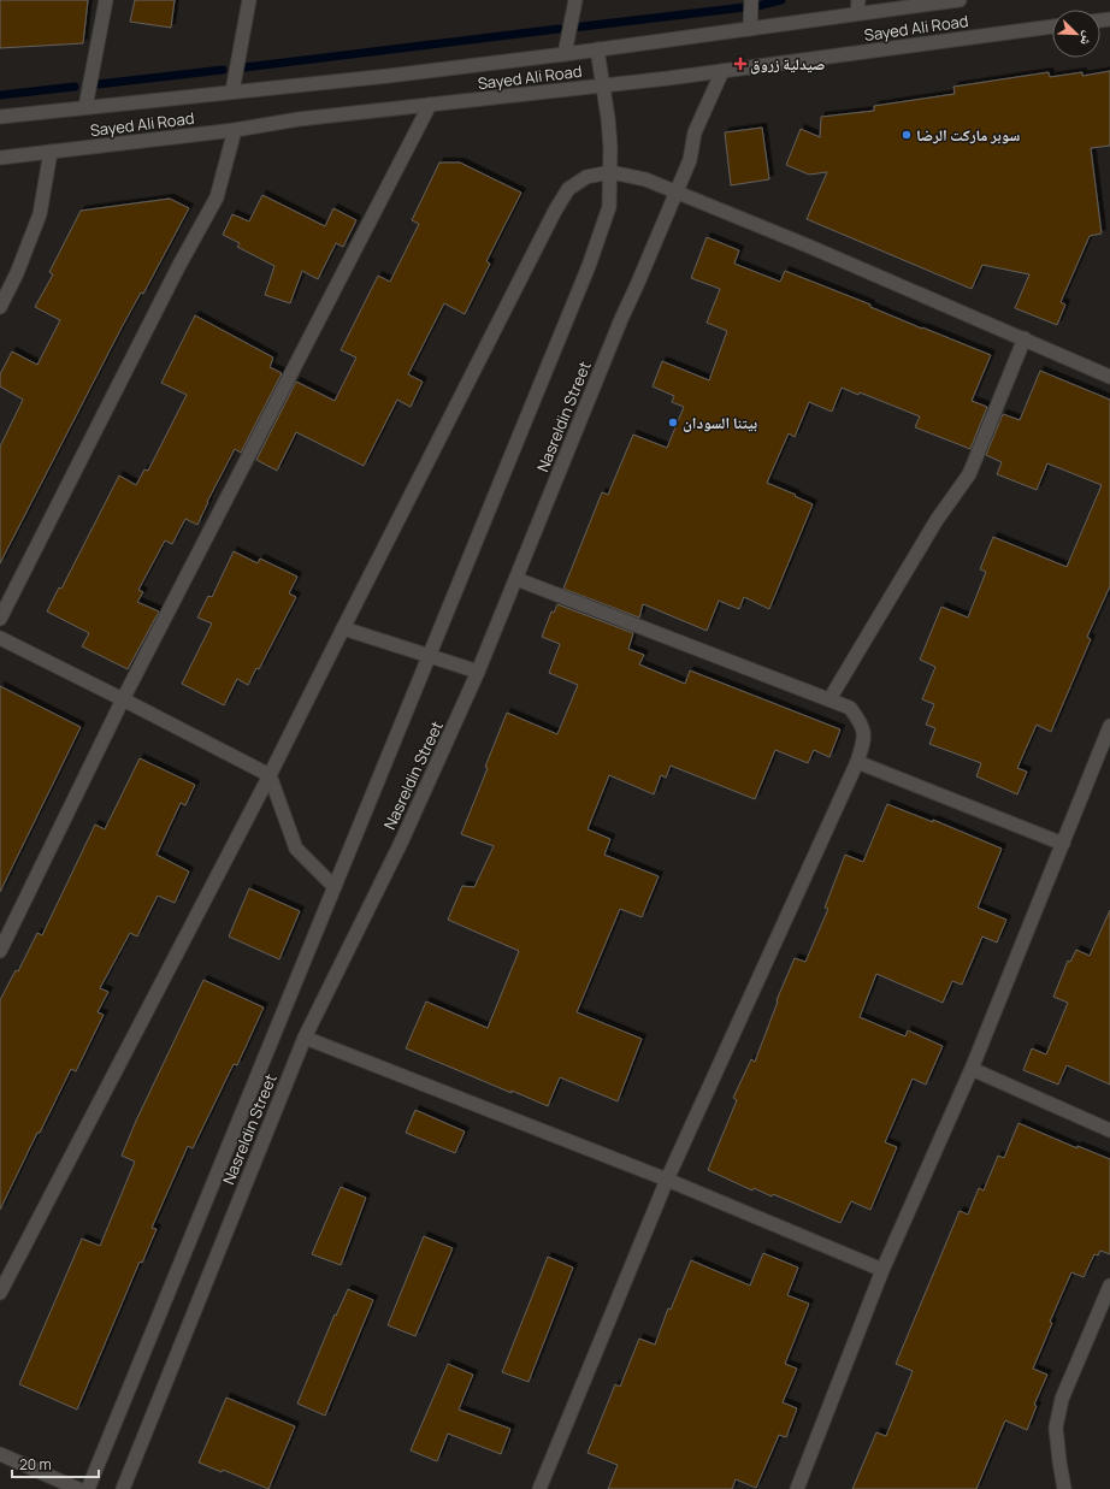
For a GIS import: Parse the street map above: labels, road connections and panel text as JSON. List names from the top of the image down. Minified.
{"streets":{"street":["Sayed Ali Road","Nasreldin Street"]},"crossings":[["Sayed Ali Road","Nasreldin Street"]],"places":{"health":["صيدلية زروق"],"other":["سوبر ماركت الرضا","بيتنا السودان"]},"scale_bar":"20 m","north":"bottom right"}
